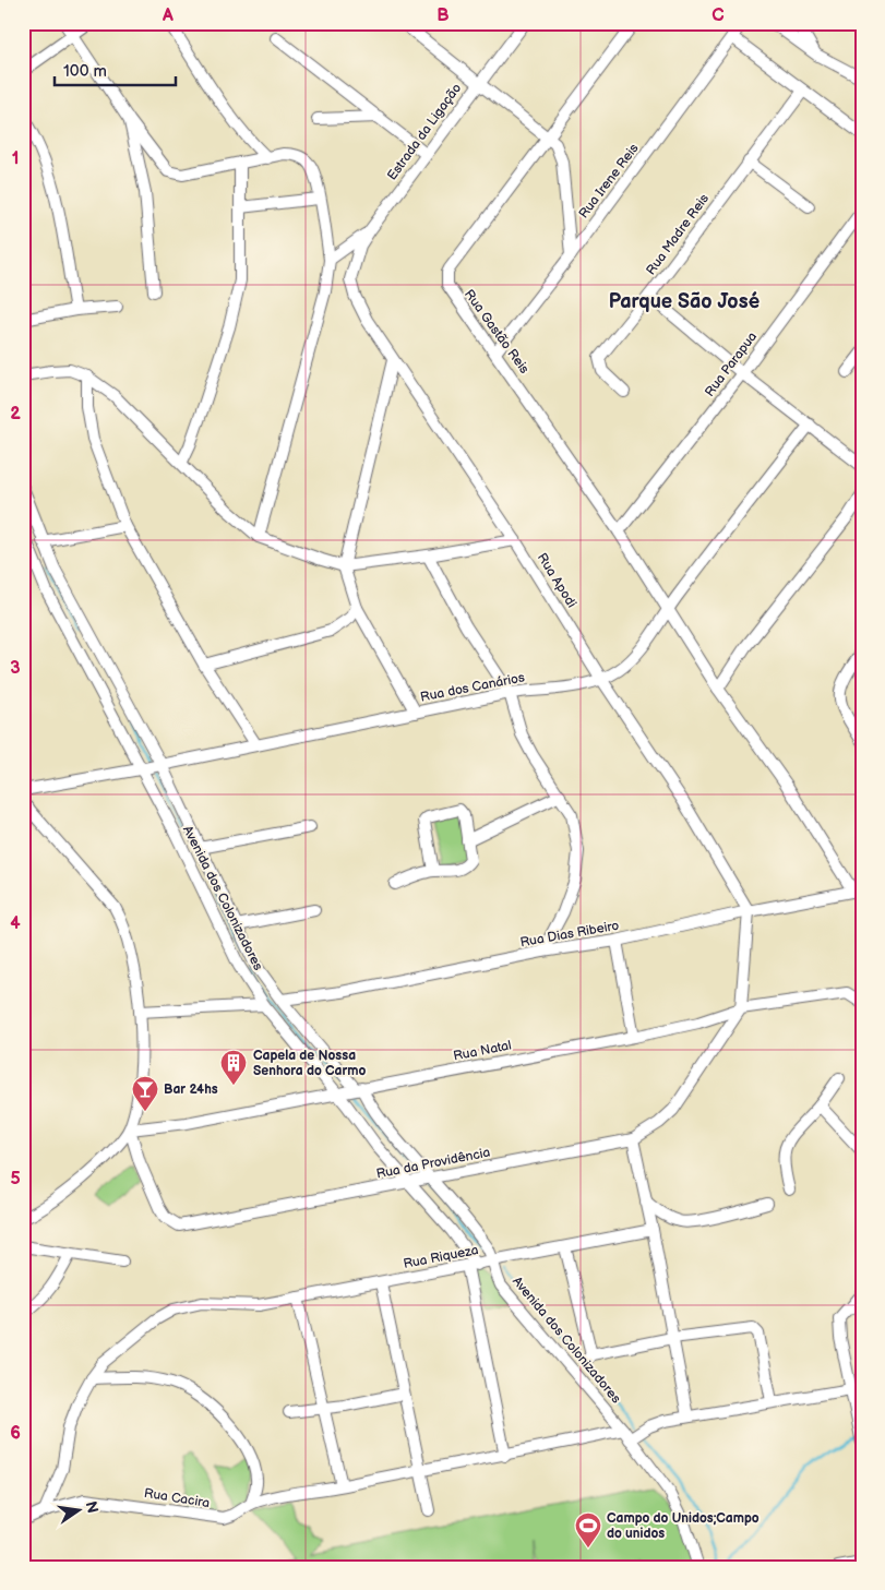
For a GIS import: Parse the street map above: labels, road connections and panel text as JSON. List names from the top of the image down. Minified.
{"streets":{"street":["Estrada da Ligação","Rua Irene Reis","Rua Madre Reis","Rua Gastão Reis","Rua Parapua","Rua Apodi","Rua dos Canários","Avenida dos Colonizadores","Rua Dias Ribeiro","Rua Natal","Rua da Providência","Rua Riqueza","Rua Cacira"]},"crossings":[["Estrada da Ligação","Rua Apodi"],["Rua Irene Reis","Rua Gastão Reis"],["Rua Gastão Reis","Rua Parapua"],["Rua Gastão Reis","Rua dos Canários"],["Rua Gastão Reis","Rua Dias Ribeiro"],["Rua Apodi","Rua dos Canários"],["Rua Apodi","Rua Dias Ribeiro"],["Rua dos Canários","Avenida dos Colonizadores"],["Avenida dos Colonizadores","Rua Dias Ribeiro"],["Avenida dos Colonizadores","Rua Natal"],["Avenida dos Colonizadores","Rua da Providência"],["Avenida dos Colonizadores","Rua Riqueza"],["Avenida dos Colonizadores","Rua Cacira"],["Rua Natal","Rua da Providência"],["Rua Riqueza","Rua Cacira"]],"districts":["Parque São José"],"places":{"building":["Capela de Nossa Senhora do Carmo"],"bar":["Bar 24hs"],"sports":["Campo do Unidos;Campo do unidos"]},"scale_bar":"100 m","north":"right","grid":{"columns":["A","B","C"],"rows":["1","2","3","4","5","6"]}}
